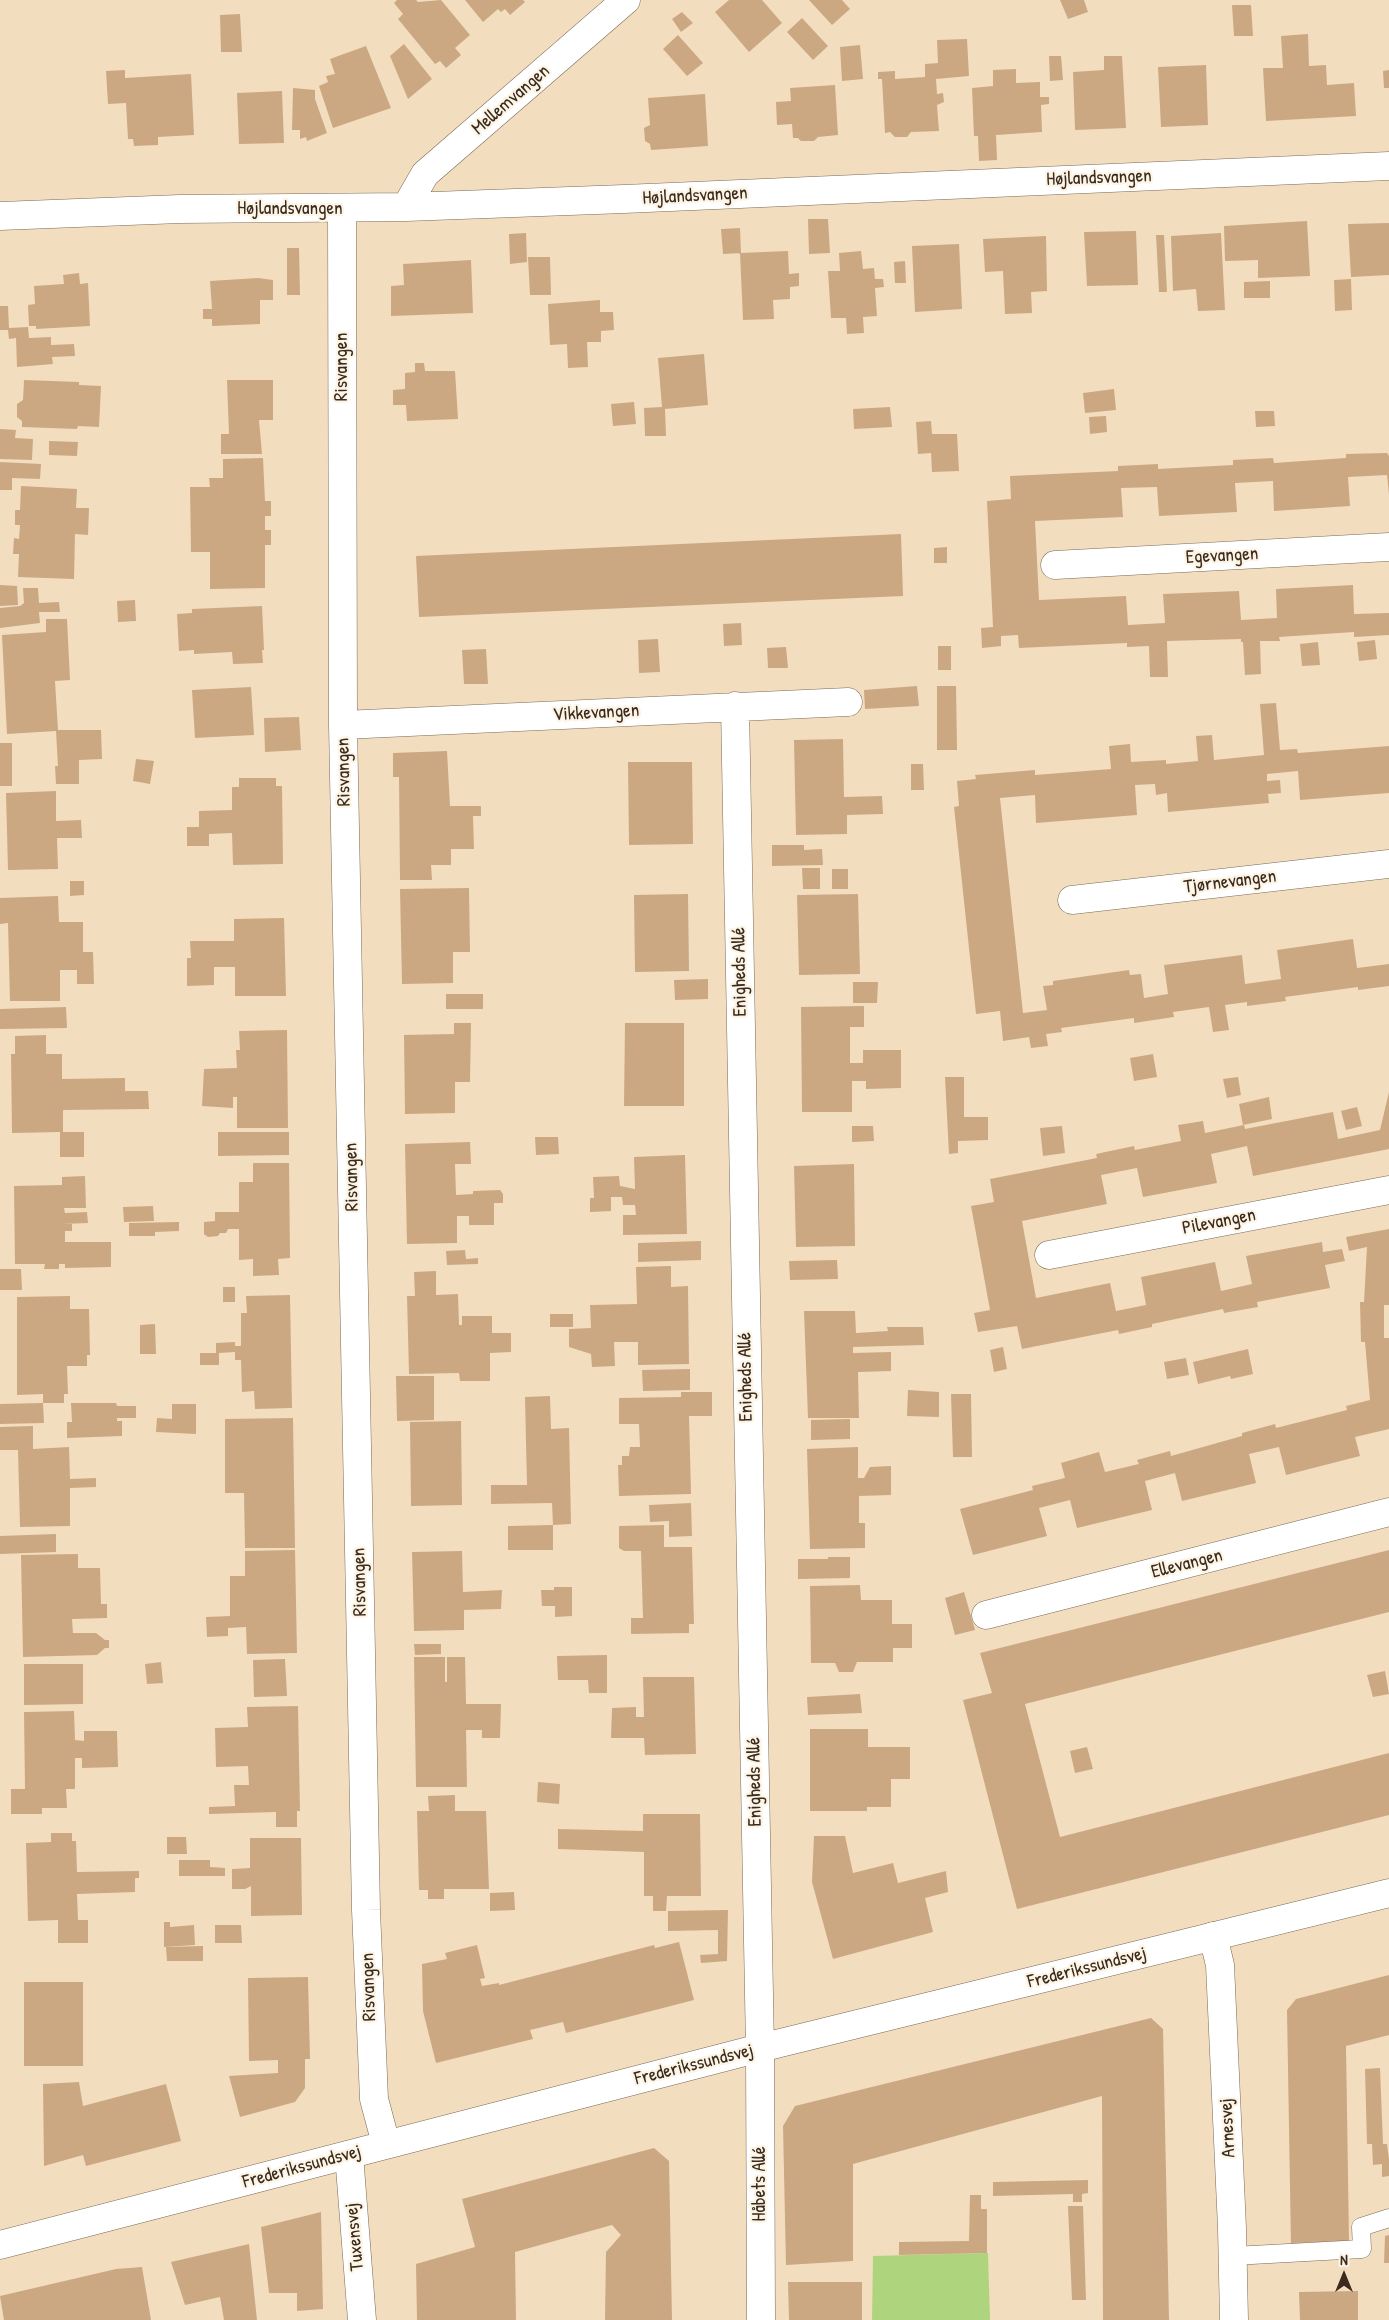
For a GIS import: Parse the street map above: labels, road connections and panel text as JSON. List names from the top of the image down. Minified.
{"streets":{"street":["Mellemvangen","Højlandsvangen","Risvangen","Egevangen","Vikkevangen","Tjørnevangen","Enigheds Allé","Pilevangen","Ellevangen","Frederikssundsvej","Arnesvej","Håbets Allé","Tuxensvej"]},"crossings":[["Mellemvangen","Højlandsvangen"],["Højlandsvangen","Risvangen"],["Risvangen","Vikkevangen"],["Risvangen","Frederikssundsvej"],["Vikkevangen","Enigheds Allé"],["Enigheds Allé","Frederikssundsvej"],["Enigheds Allé","Håbets Allé"],["Frederikssundsvej","Arnesvej"],["Frederikssundsvej","Håbets Allé"],["Frederikssundsvej","Tuxensvej"]],"north":"top"}
